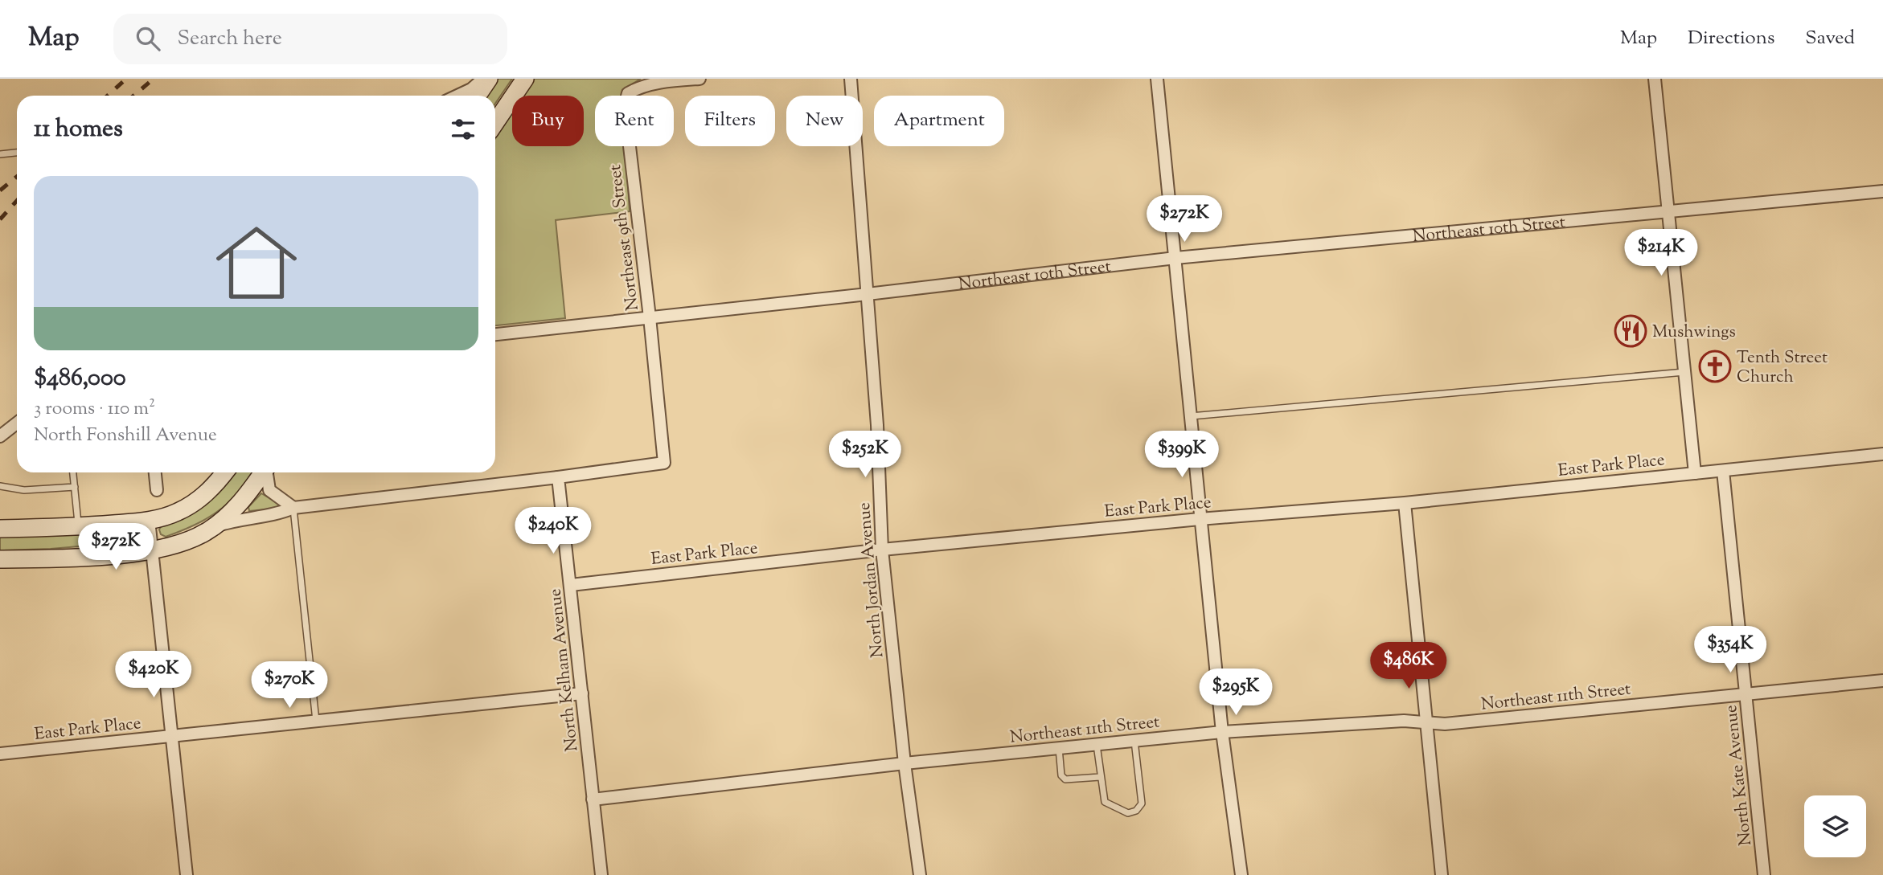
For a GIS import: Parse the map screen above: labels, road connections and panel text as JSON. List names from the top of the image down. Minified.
{"streets":{"street":["Northeast 10th Street","Northeast 9th Street","East Park Place","North Jordan Avenue","North Kelham Avenue","Northeast 11th Street","North Kate Avenue"]},"crossings":[["Northeast 10th Street","Northeast 9th Street"],["Northeast 10th Street","North Jordan Avenue"],["East Park Place","North Jordan Avenue"],["East Park Place","North Kelham Avenue"],["East Park Place","North Kate Avenue"],["North Jordan Avenue","Northeast 11th Street"],["North Kelham Avenue","Northeast 11th Street"],["Northeast 11th Street","North Kate Avenue"]],"places":{"restaurant":["Mushwings"],"church":["Tenth Street Church"]},"page":{"header":"Map","search":"Search here","nav":["Map","Directions","Saved"],"chip":["Buy","Rent","Filters","New","Apartment"],"heading":"11 homes","list":[{"name":"$486,000","note":"3 rooms · 110 m² · North Fonshill Avenue"}],"price":["$272K","$214K","$252K","$399K","$240K","$272K","$354K","$486K","$420K","$270K","$295K"]}}
